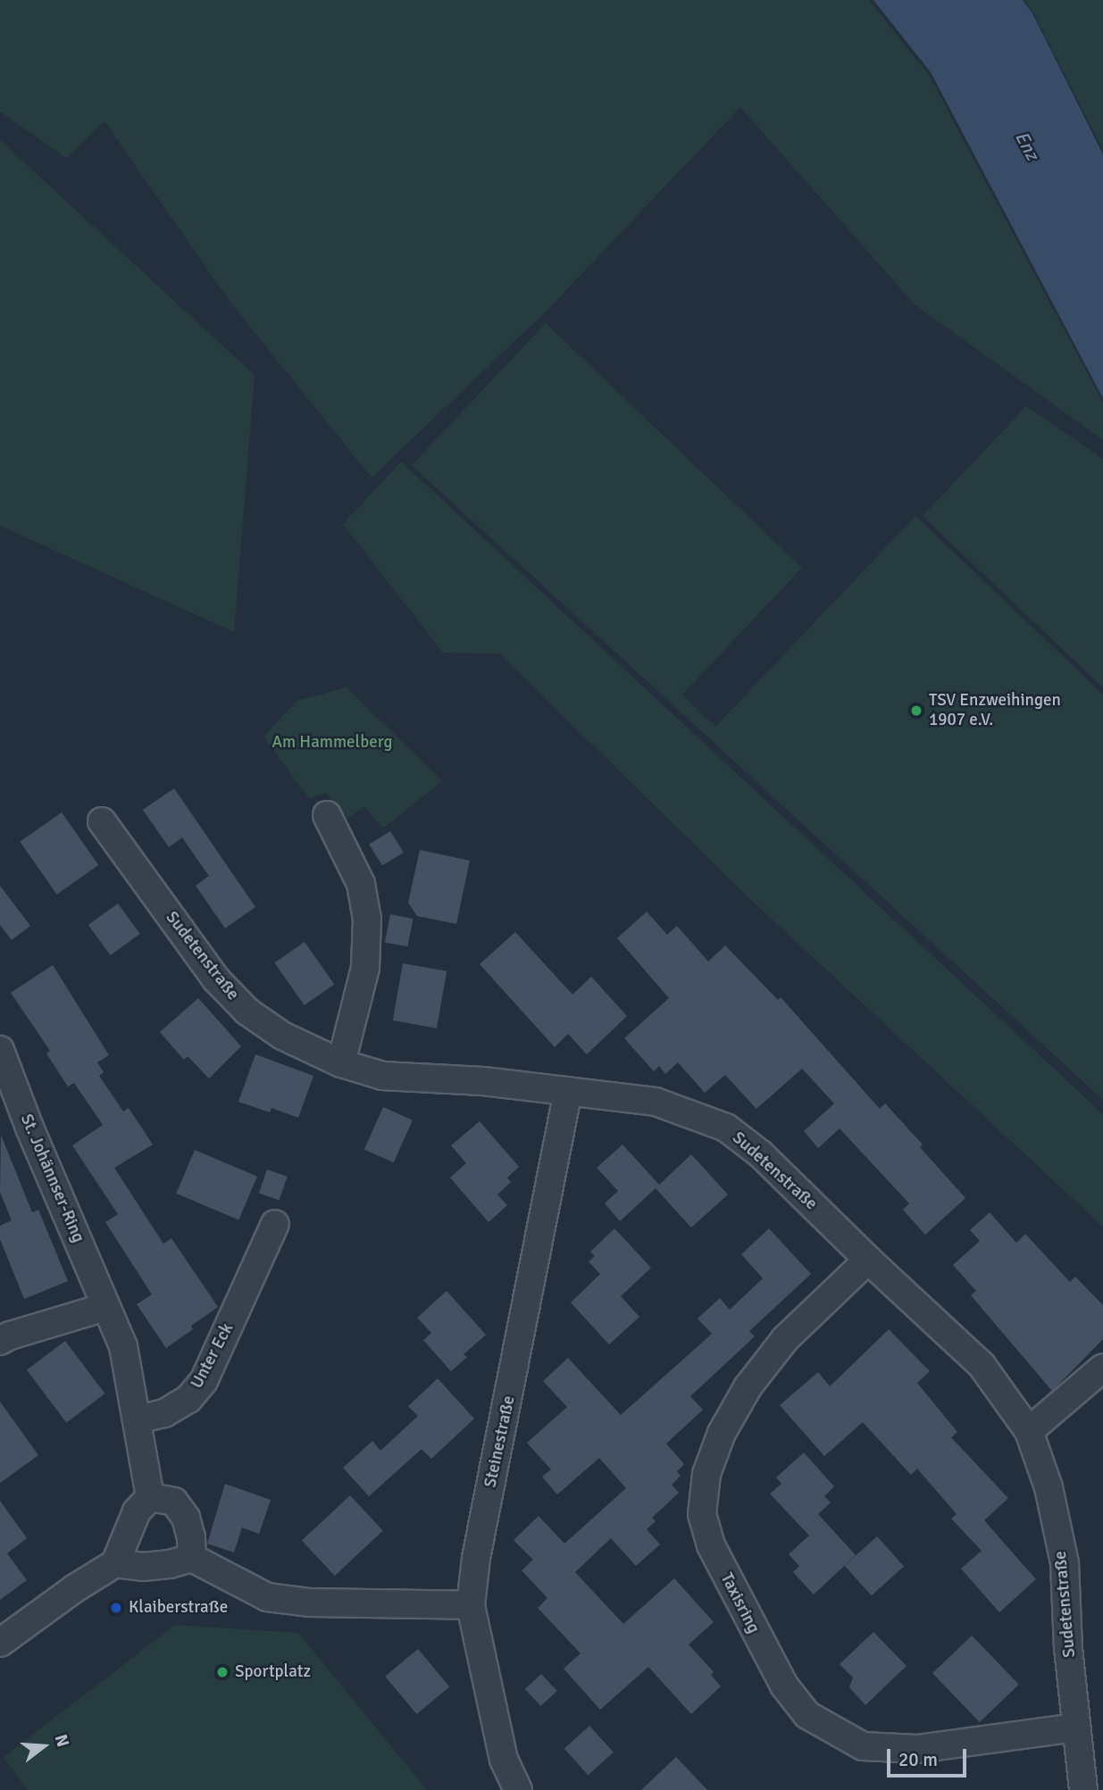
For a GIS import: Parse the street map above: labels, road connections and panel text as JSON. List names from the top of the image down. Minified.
{"streets":{"street":["Sudetenstraße","St. Johännser-Ring","Unter Eck","Steinestraße","Taxisring"]},"crossings":[["Sudetenstraße","Steinestraße"],["Sudetenstraße","Taxisring"],["St. Johännser-Ring","Unter Eck"]],"water":["Enz"],"parks":["Am Hammelberg"],"places":["TSV Enzweihingen 1907 e.V.","Klaiberstraße","Sportplatz"],"scale_bar":"20 m","north":"right"}
